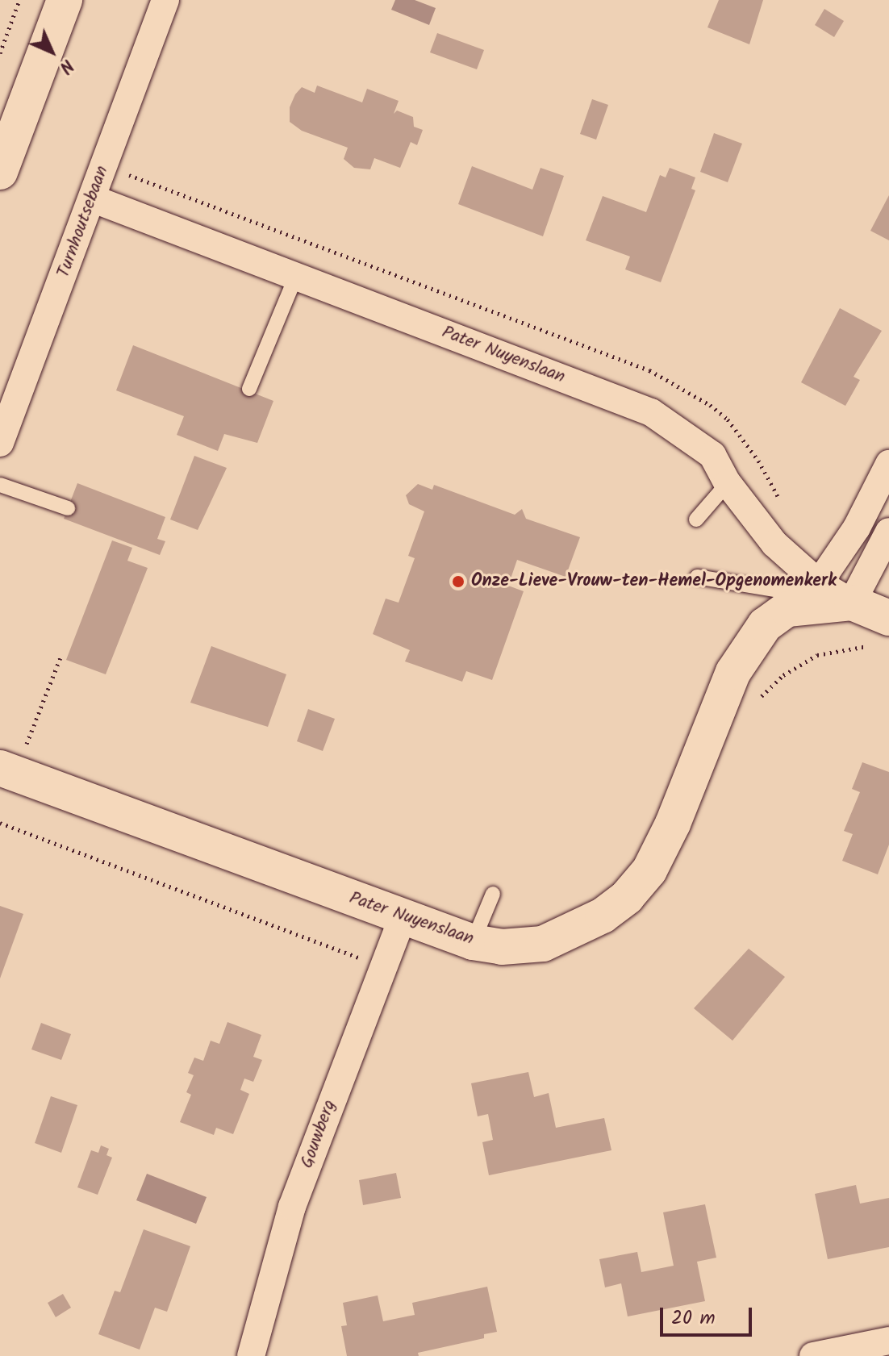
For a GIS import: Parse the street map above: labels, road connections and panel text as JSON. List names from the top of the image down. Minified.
{"streets":{"street":["Turnhoutsebaan","Pater Nuyenslaan","Gouwberg"]},"crossings":[["Turnhoutsebaan","Pater Nuyenslaan"],["Pater Nuyenslaan","Gouwberg"]],"places":["Onze-Lieve-Vrouw-ten-Hemel-Opgenomenkerk"],"scale_bar":"20 m","north":"bottom right"}
